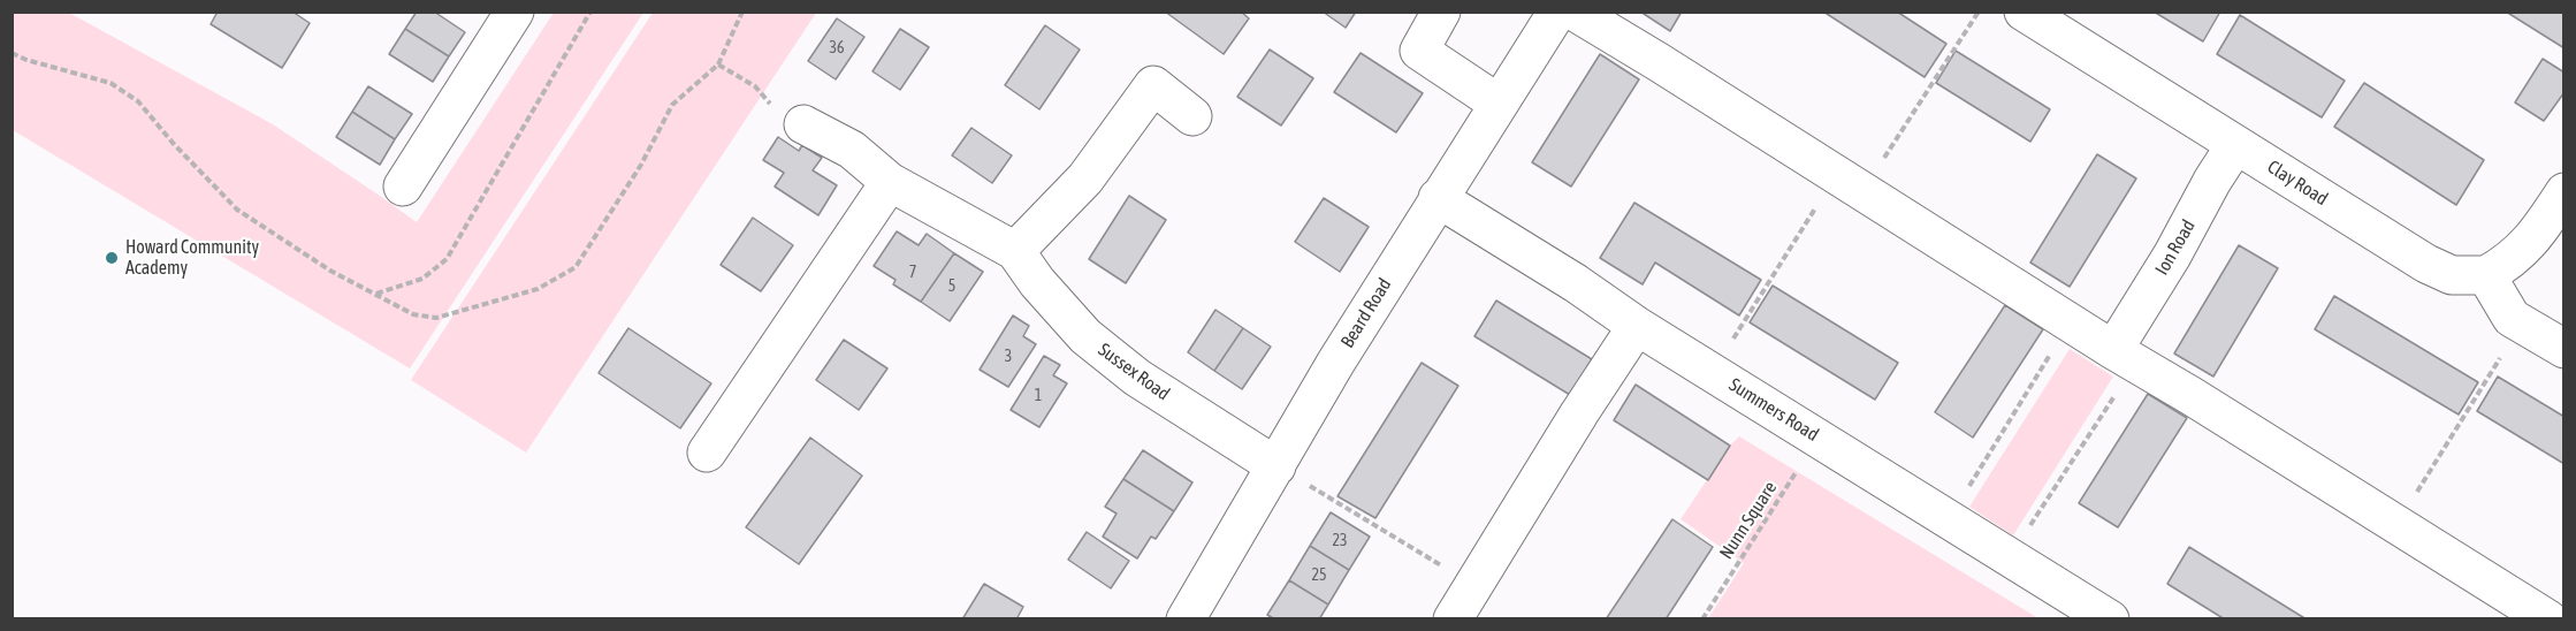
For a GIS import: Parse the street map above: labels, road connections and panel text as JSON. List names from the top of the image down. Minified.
{"streets":{"street":["Clay Road","Ion Road","Beard Road","Sussex Road","Summers Road"],"path":["Nunn Square"]},"crossings":[["Clay Road","Ion Road"],["Beard Road","Sussex Road"],["Beard Road","Summers Road"],["Summers Road","Nunn Square"]],"places":["Howard Community Academy"],"house_numbers":["36","7","5","3","1","23","25"]}
